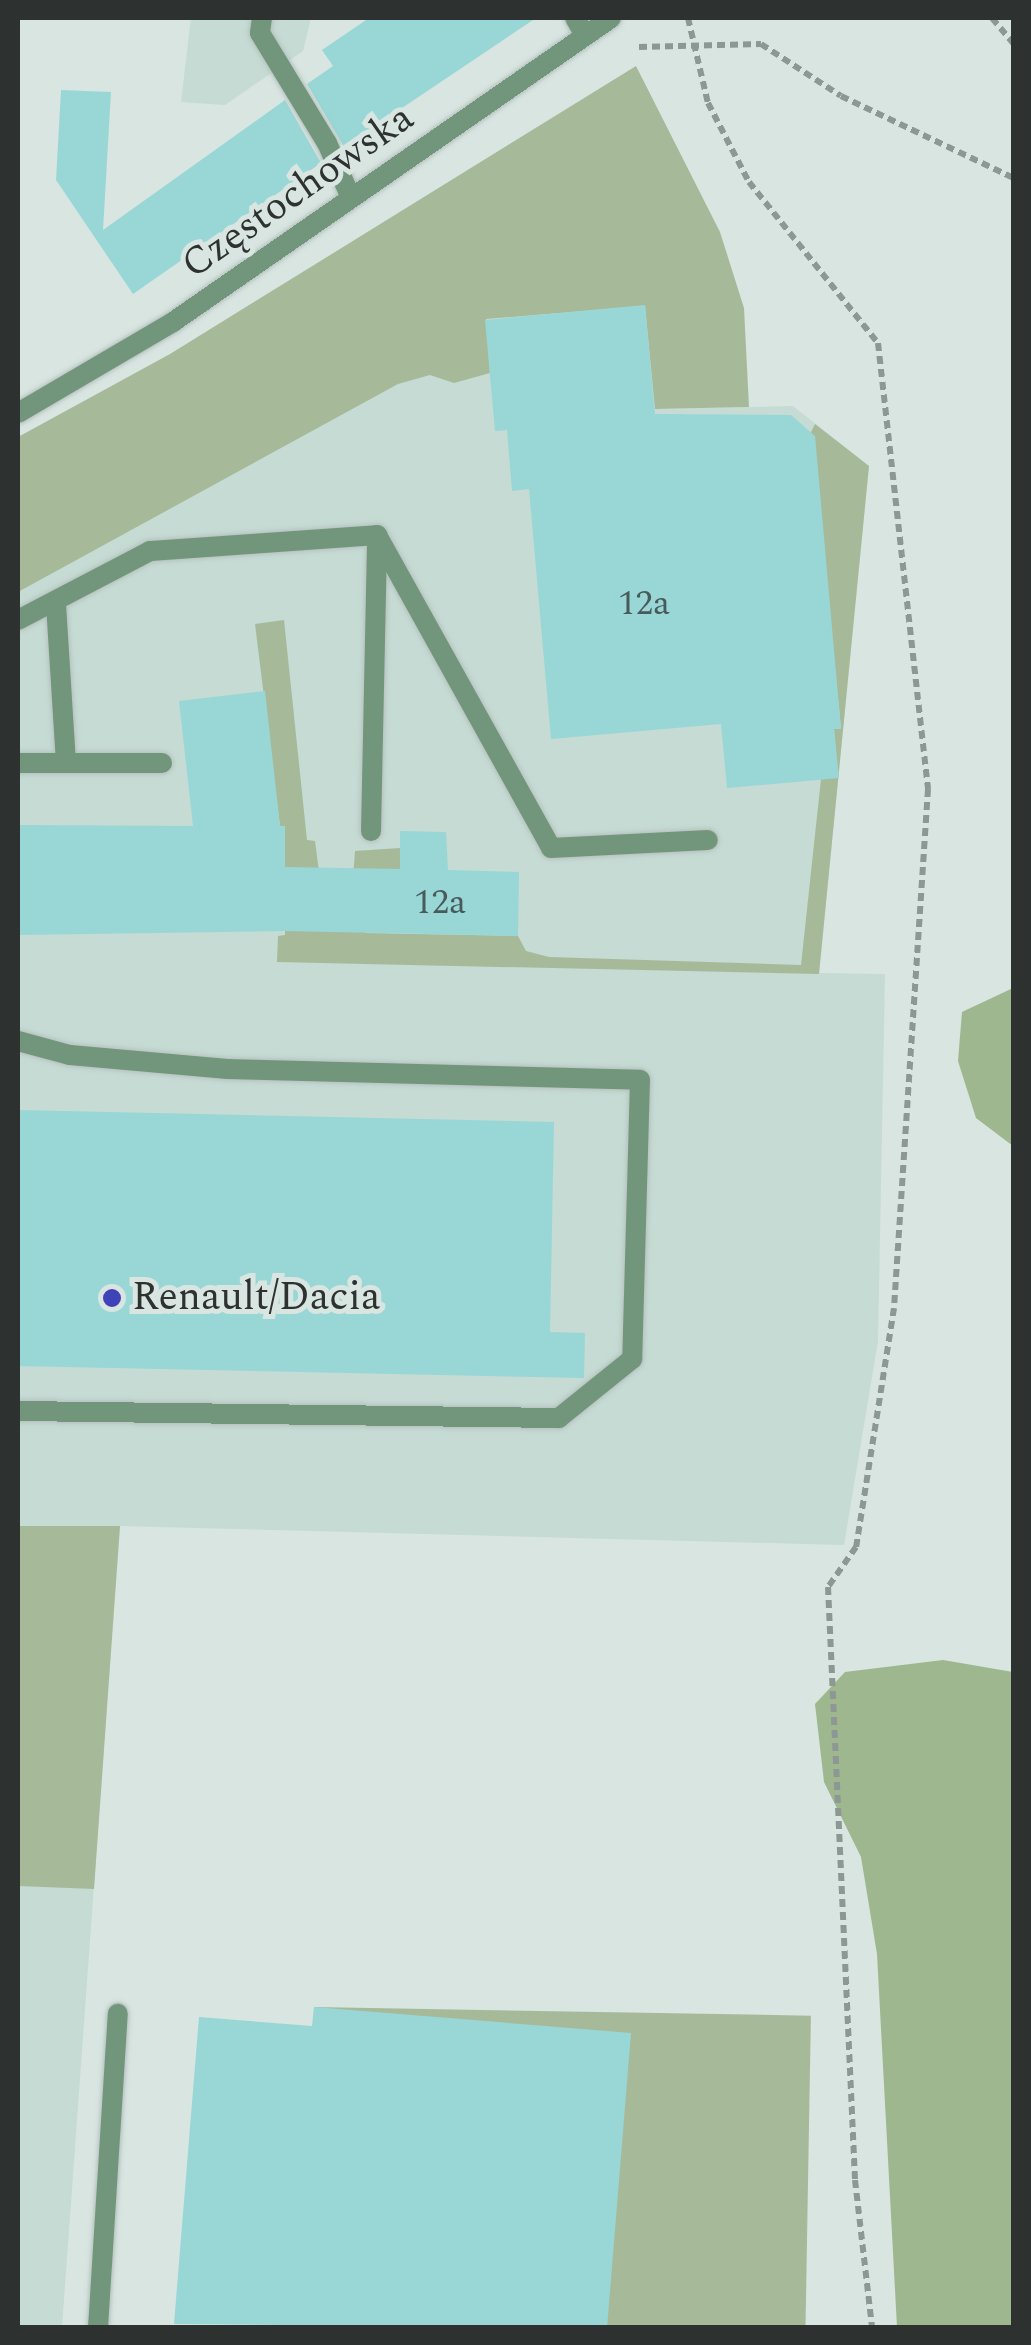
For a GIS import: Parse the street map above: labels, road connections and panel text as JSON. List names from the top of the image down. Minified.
{"streets":{"street":["Częstochowska"]},"places":["Renault/Dacia"],"house_numbers":["12a","12a"]}
